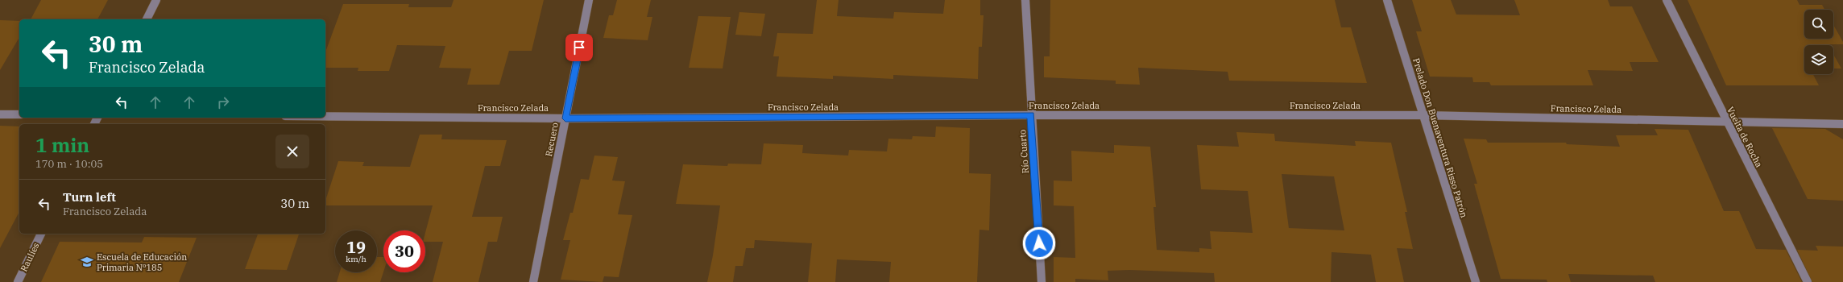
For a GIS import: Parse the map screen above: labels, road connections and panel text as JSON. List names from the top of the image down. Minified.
{"streets":{"street":["Francisco Zelada","Vuelta de Rocha","Prelado Don Buenaventura Risso Patrón","Recuero","Río Cuarto","Raulíes"]},"crossings":[["Francisco Zelada","Vuelta de Rocha"],["Francisco Zelada","Prelado Don Buenaventura Risso Patrón"],["Francisco Zelada","Recuero"],["Francisco Zelada","Río Cuarto"]],"places":{"school or university":["Escuela de Educación Primaria Nº185"]},"page":{"turn":["30 m","Francisco Zelada"],"heading":["1 min","170 m · 10:05"],"list":[{"name":"Turn left","note":"Francisco Zelada","value":"30 m"}],"speed":"19 km/h","limit":"30"}}
